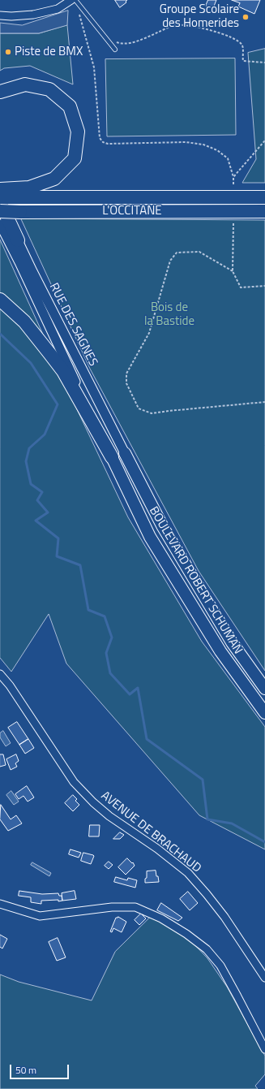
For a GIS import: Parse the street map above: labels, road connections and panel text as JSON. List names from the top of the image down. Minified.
{"streets":{"highway":["L'OCCITANE"],"main road":["BOULEVARD ROBERT SCHUMAN"],"street":["RUE DES SAGNES","AVENUE DE BRACHAUD"]},"crossings":[["RUE DES SAGNES","BOULEVARD ROBERT SCHUMAN"]],"parks":["Bois de la Bastide"],"places":["Groupe Scolaire des Homerides","Piste de BMX"],"scale_bar":"50 m"}
